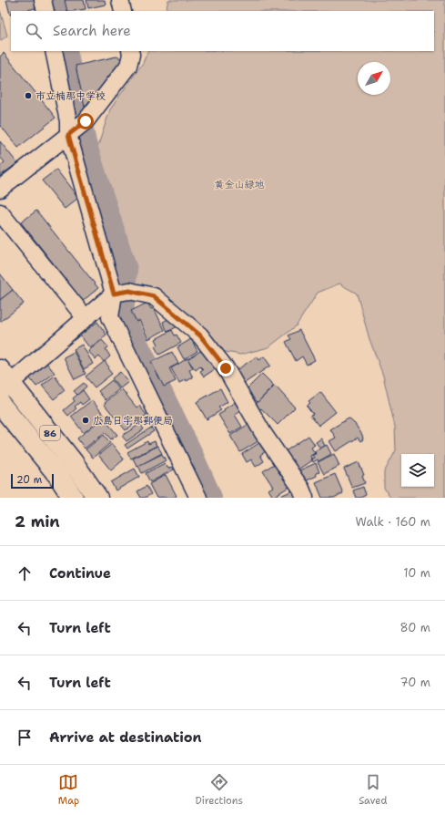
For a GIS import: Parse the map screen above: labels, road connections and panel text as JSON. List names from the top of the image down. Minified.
{"streets":{"main road":["86"]},"parks":["黄金山緑地"],"places":["市立楠那中学校","広島日宇那郵便局"],"scale_bar":"20 m","north":"top right","page":{"search":"Search here","scale":"20 m","heading":["2 min","Walk · 160 m"],"list":[["Continue","10 m"],["Turn left","80 m"],["Turn left","70 m"],"Arrive at destination"],"nav":["Map","Directions","Saved"]}}
